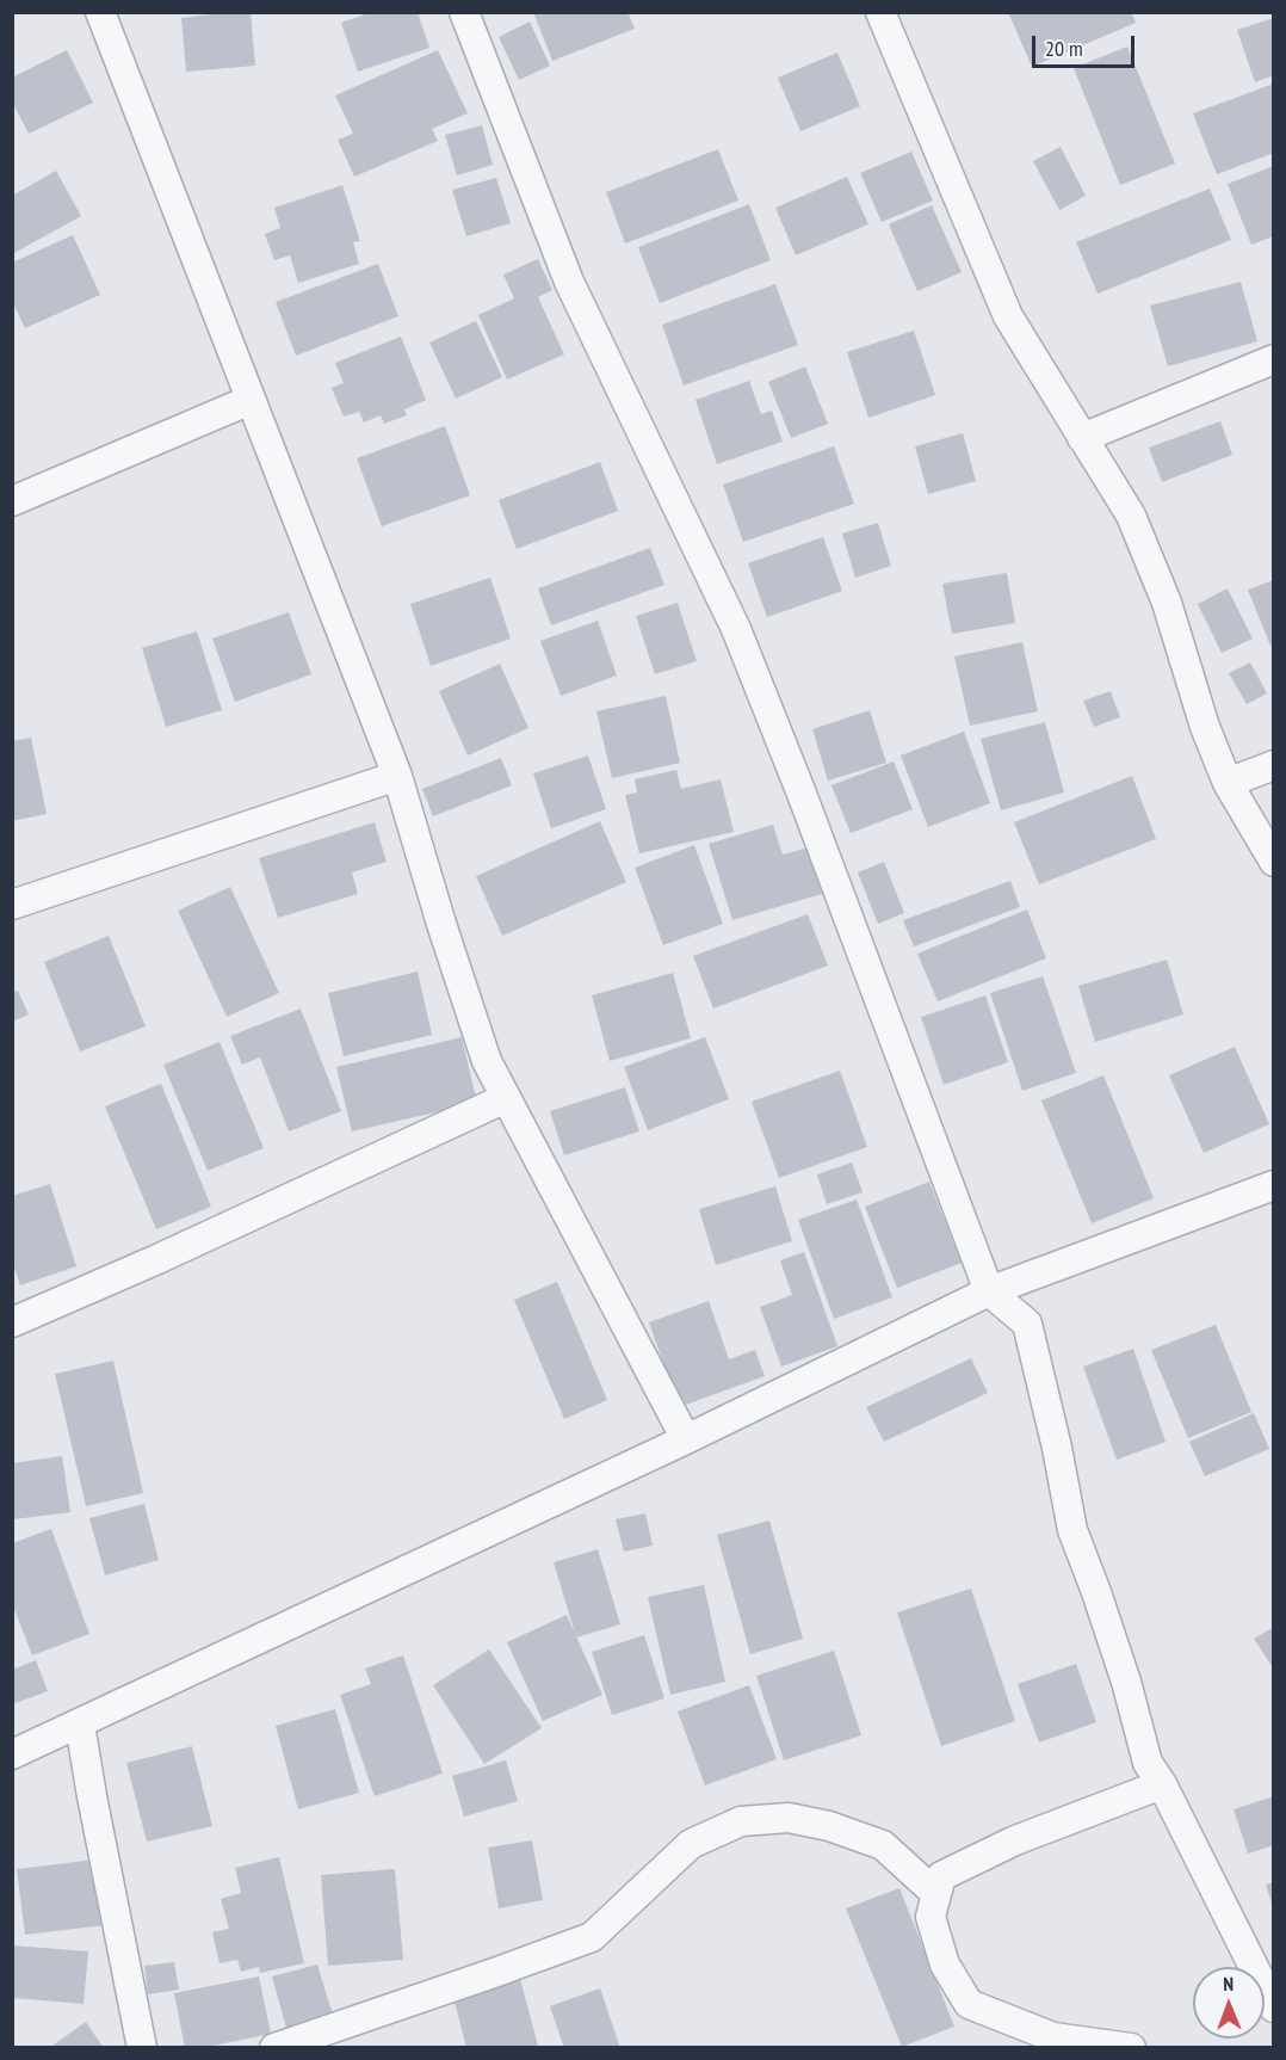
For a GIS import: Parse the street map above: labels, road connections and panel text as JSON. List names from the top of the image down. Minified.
{"scale_bar":"20 m","north":"top"}
